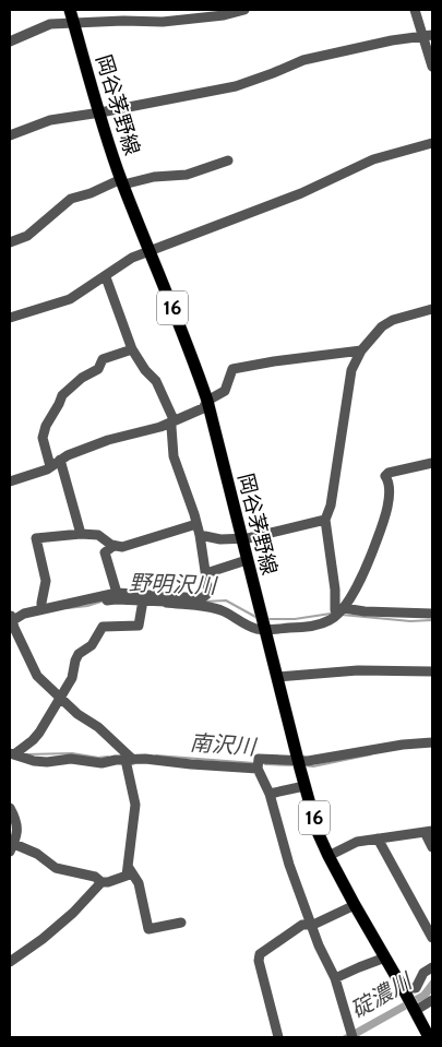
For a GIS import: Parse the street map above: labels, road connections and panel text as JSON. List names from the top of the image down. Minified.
{"streets":{"main road":["岡谷茅野線","16"]},"water":["野明沢川","南沢川","碇濃川"]}
